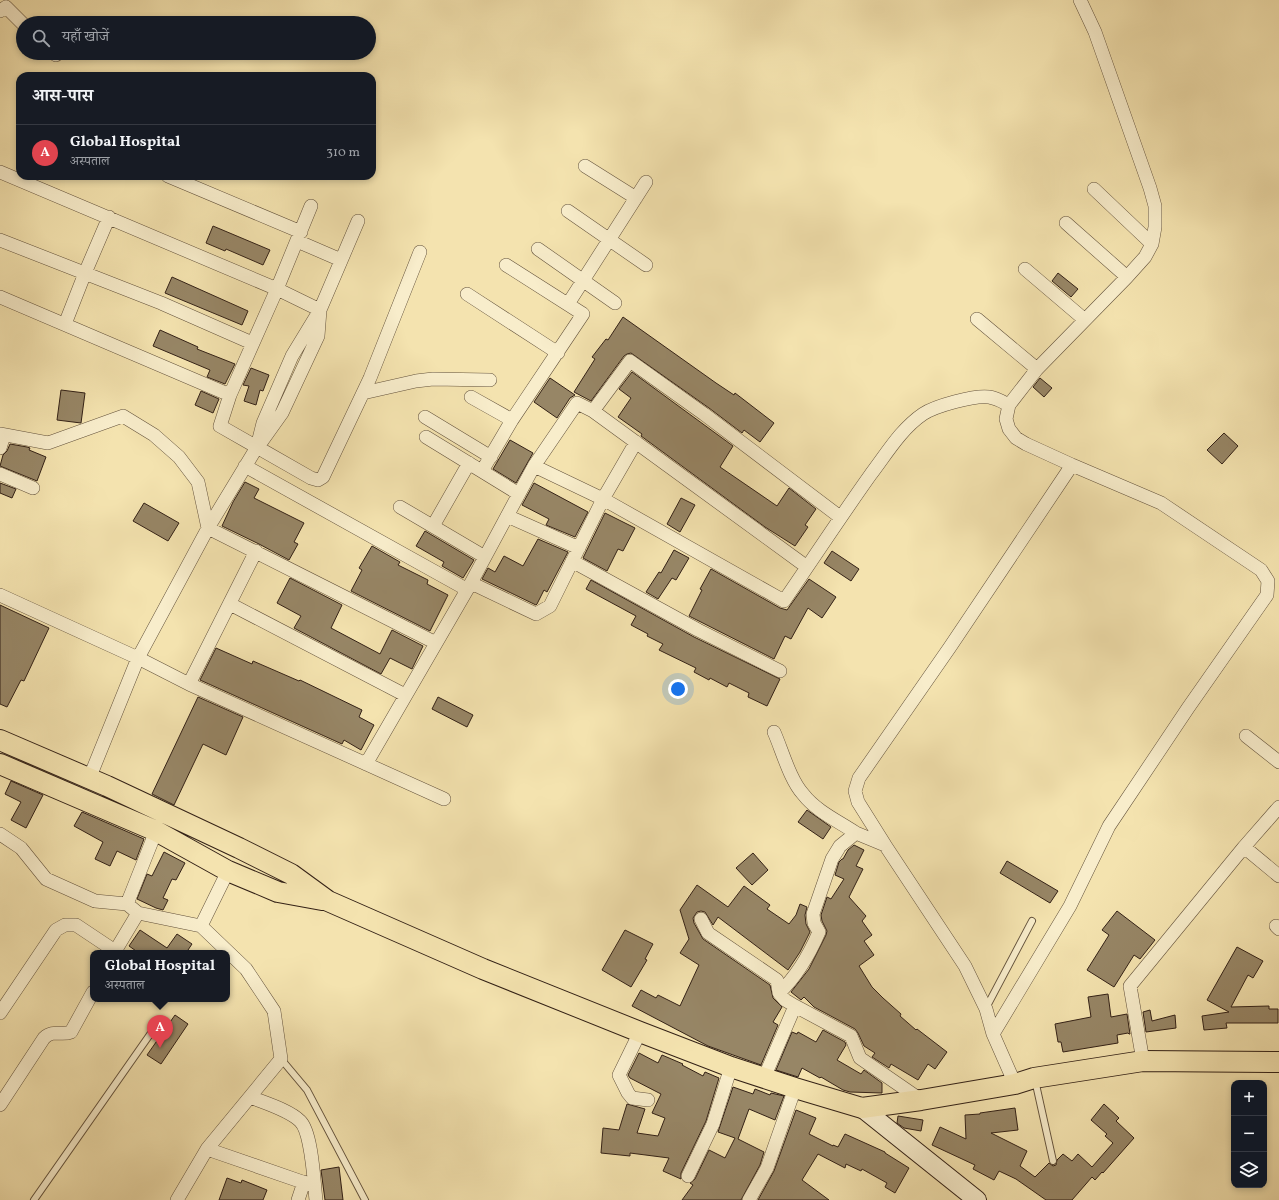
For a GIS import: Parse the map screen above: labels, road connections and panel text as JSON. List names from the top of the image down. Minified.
{"page":{"search":"यहाँ खोजें","heading":"आस-पास","list":[{"mark":"A","name":"Global Hospital","note":"अस्पताल","value":"310 m"}],"popup":["Global Hospital","अस्पताल"],"pins":"A","map_buttons":["+","−"]}}
